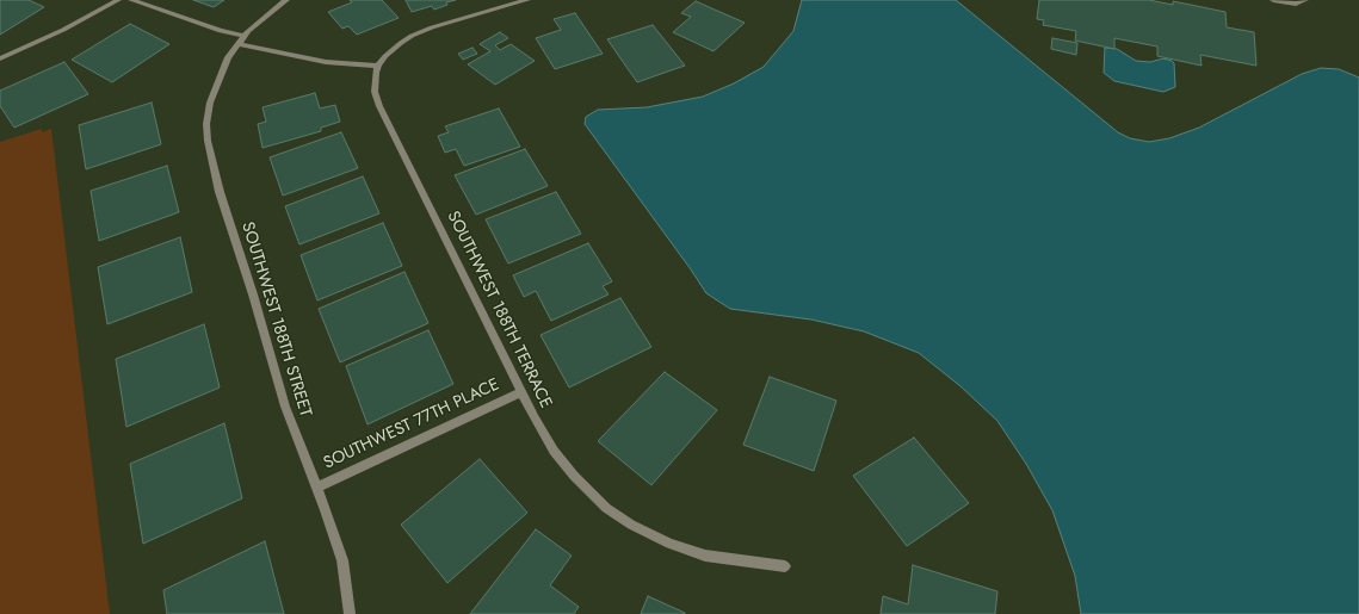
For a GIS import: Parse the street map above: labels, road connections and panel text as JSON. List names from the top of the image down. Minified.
{"streets":{"street":["SOUTHWEST 188TH TERRACE","SOUTHWEST 188TH STREET","SOUTHWEST 77TH PLACE"]},"crossings":[["SOUTHWEST 188TH TERRACE","SOUTHWEST 77TH PLACE"],["SOUTHWEST 188TH STREET","SOUTHWEST 77TH PLACE"]]}
